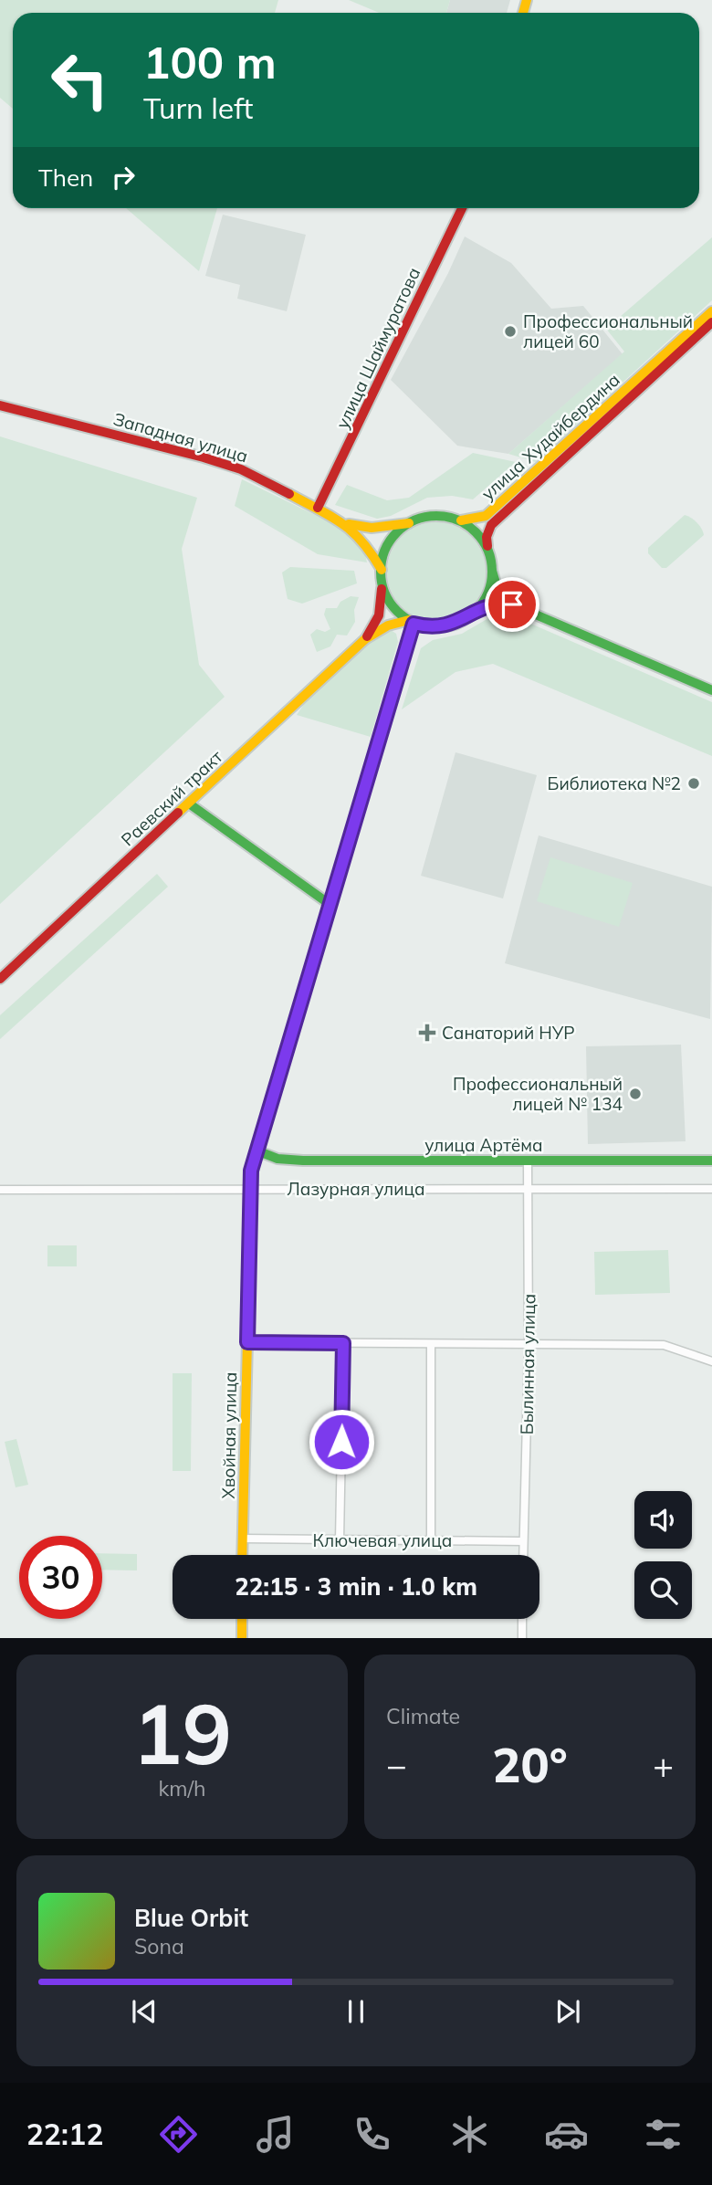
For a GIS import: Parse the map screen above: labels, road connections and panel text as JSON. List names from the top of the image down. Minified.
{"streets":{"main road":["улица Шаймуратова","улица Худайбердина","Западная улица","Раевский тракт","улица Артёма","Хвойная улица"],"street":["Лазурная улица","Былинная улица","Ключевая улица"]},"crossings":[["улица Шаймуратова","Западная улица"],["улица Худайбердина","Западная улица"],["улица Худайбердина","Раевский тракт"],["Западная улица","Раевский тракт"],["улица Артёма","Былинная улица"],["улица Артёма","Хвойная улица"],["Лазурная улица","Былинная улица"],["Лазурная улица","Хвойная улица"],["Былинная улица","Ключевая улица"],["Хвойная улица","Ключевая улица"]],"places":{"other":["Профессиональный лицей 60","Библиотека №2","Профессиональный лицей № 134"],"health":["Санаторий НУР"]},"page":{"turn":["100 m","Turn left"],"then":"Then","limit":"30","trip":"22:15 · 3 min · 1.0 km","tile":[["19","km/h"],"Climate"],"heat":["−","20°","+"],"song":["Blue Orbit","Sona"],"tabs":"22:12"}}
